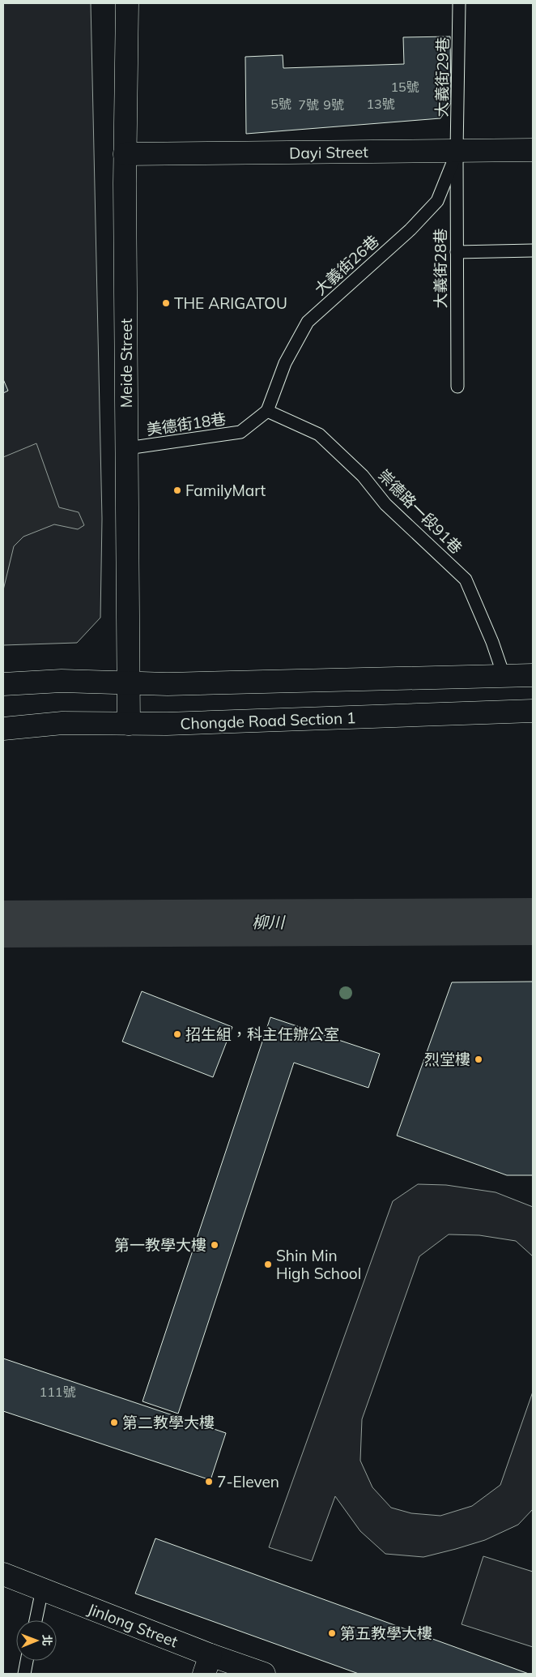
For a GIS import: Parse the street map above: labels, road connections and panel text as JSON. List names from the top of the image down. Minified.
{"streets":{"street":["Dayi Street","Meide Street","Chongde Road Section 1","Jinlong Street"],"lane":["大義街29巷","大義街26巷","大義街28巷","美德街18巷","崇德路一段91巷"]},"crossings":[["大義街29巷","Dayi Street"],["大義街29巷","大義街26巷"],["大義街29巷","大義街28巷"],["Dayi Street","大義街26巷"],["Dayi Street","大義街28巷"],["Dayi Street","Meide Street"],["大義街26巷","大義街28巷"],["大義街26巷","美德街18巷"],["大義街26巷","崇德路一段91巷"],["Meide Street","美德街18巷"],["Meide Street","Chongde Road Section 1"],["美德街18巷","崇德路一段91巷"]],"water":["柳川"],"places":["THE ARIGATOU","FamilyMart","招生組，科主任辦公室","烈堂樓","第一教學大樓","Shin Min High School","第二教學大樓","7-Eleven","第五教學大樓"],"house_numbers":["15號","5號","13號","7號","9號","111號"],"north":"right"}
